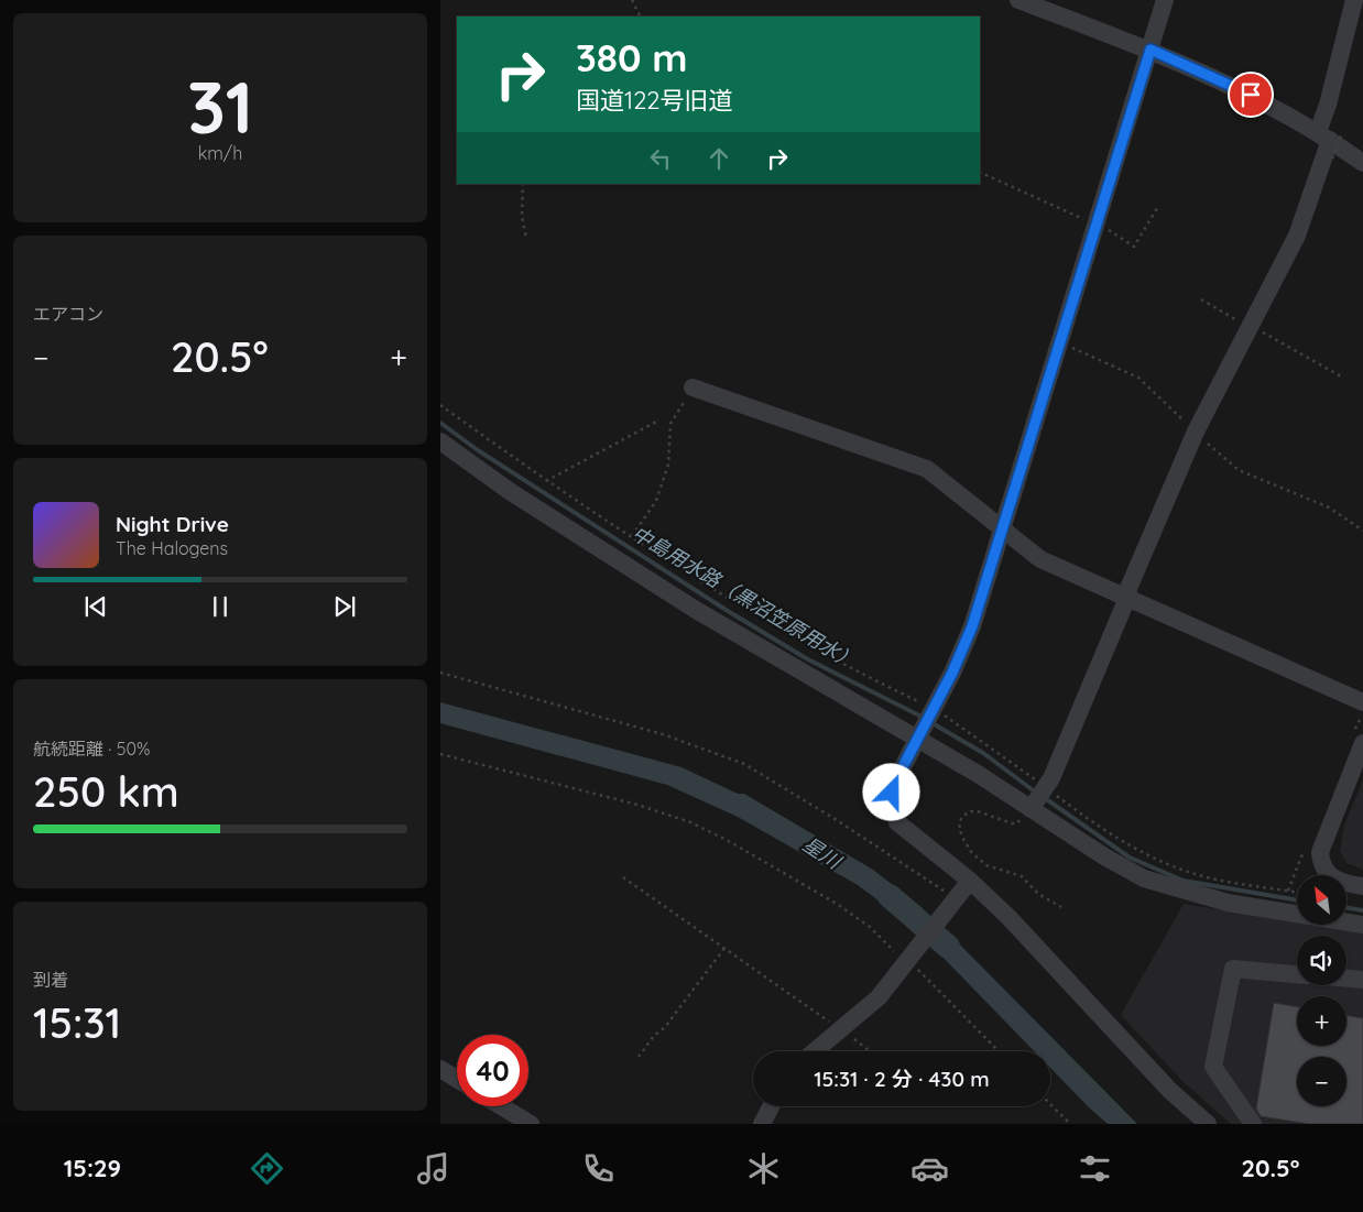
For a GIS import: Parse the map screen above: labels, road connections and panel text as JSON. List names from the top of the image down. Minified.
{"water":["中島用水路（黒沼笠原用水）","星川"],"north":"top left","page":{"tile":[["31","km/h"],"エアコン",["航続距離 · 50%","250 km"],["到着","15:31"]],"turn":["380 m","国道122号旧道"],"heat":["−","20.5°","+"],"song":["Night Drive","The Halogens"],"map_buttons":["+","−"],"limit":"40","trip":"15:31 · 2 分 · 430 m","tabs":["15:29","20.5°"]}}
